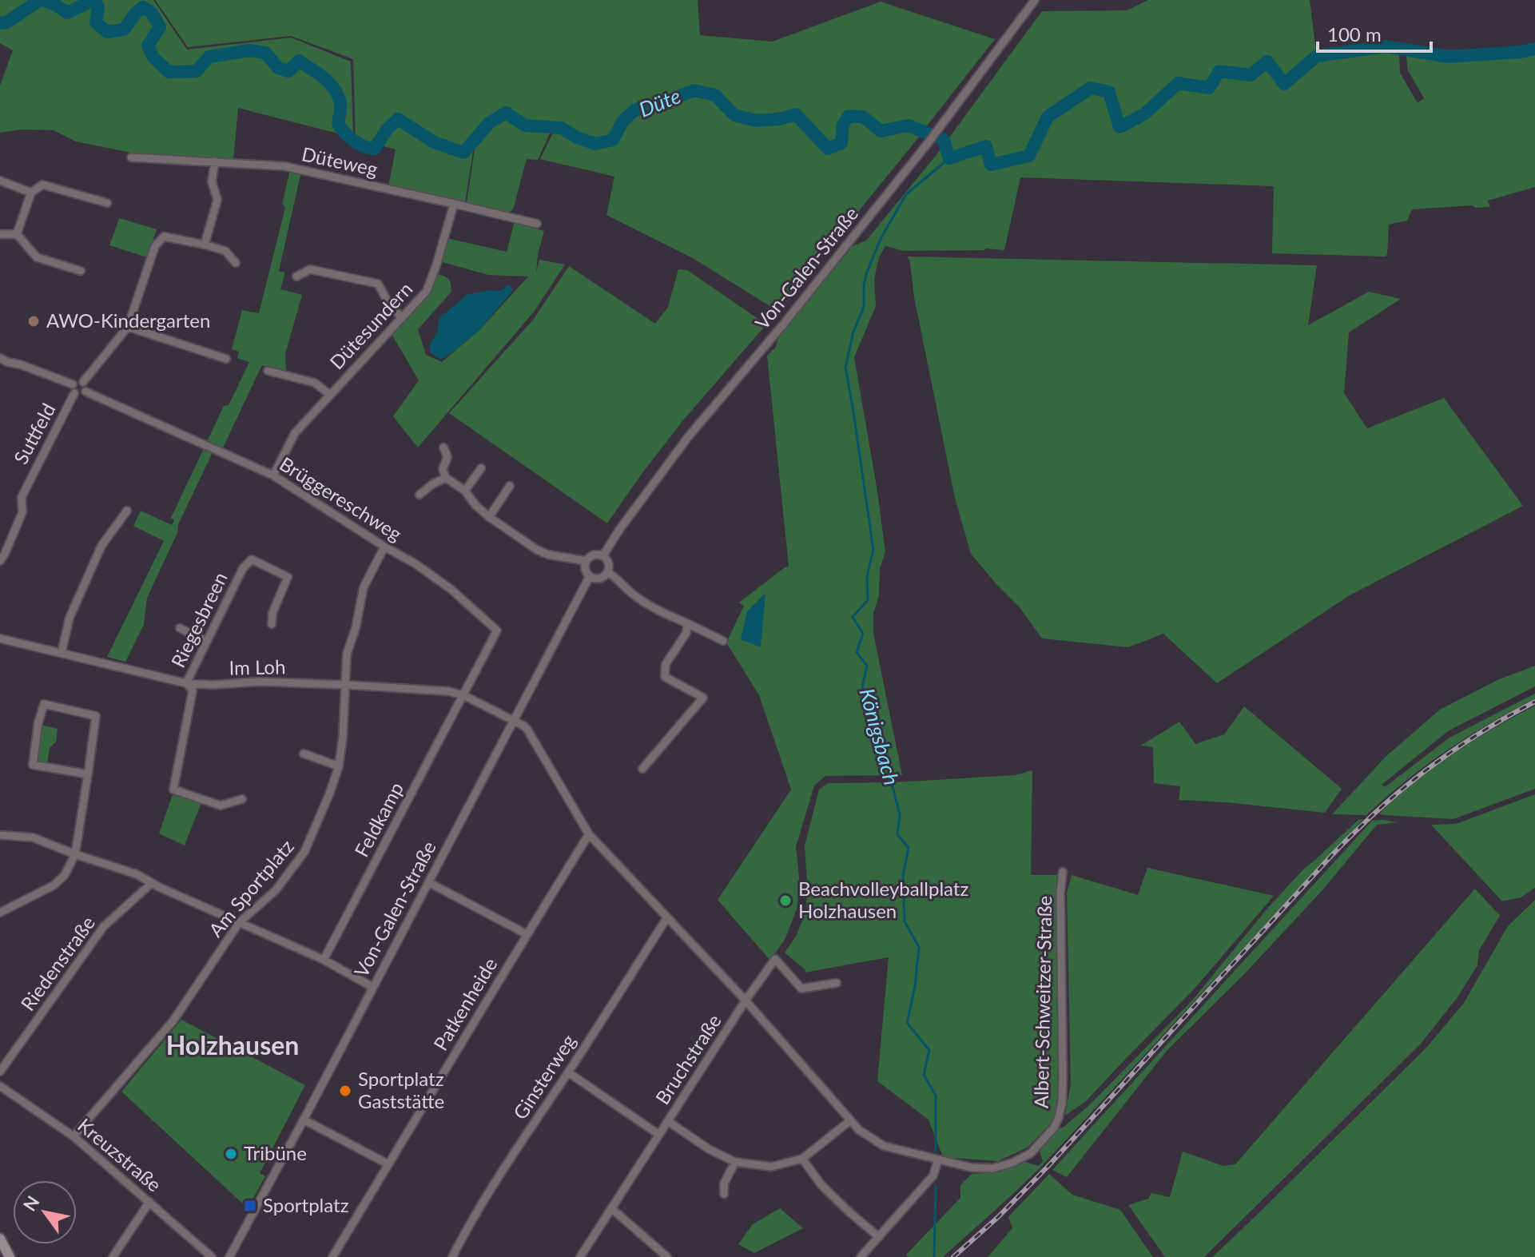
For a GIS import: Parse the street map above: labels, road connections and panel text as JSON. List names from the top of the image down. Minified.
{"streets":{"street":["Düteweg","Von-Galen-Straße","Dütesundern","Suttfeld","Brüggereschweg","Riegesbreen","Im Loh","Feldkamp","Am Sportplatz","Riedenstraße","Albert-Schweitzer-Straße","Patkenheide","Bruchstraße","Ginsterweg","Kreuzstraße"]},"crossings":[["Düteweg","Dütesundern"],["Von-Galen-Straße","Im Loh"],["Von-Galen-Straße","Albert-Schweitzer-Straße"],["Dütesundern","Brüggereschweg"],["Suttfeld","Brüggereschweg"],["Brüggereschweg","Im Loh"],["Brüggereschweg","Feldkamp"],["Brüggereschweg","Am Sportplatz"],["Riegesbreen","Im Loh"],["Im Loh","Feldkamp"],["Im Loh","Am Sportplatz"],["Im Loh","Albert-Schweitzer-Straße"],["Am Sportplatz","Kreuzstraße"],["Albert-Schweitzer-Straße","Patkenheide"],["Albert-Schweitzer-Straße","Bruchstraße"],["Albert-Schweitzer-Straße","Ginsterweg"],["Bruchstraße","Ginsterweg"]],"districts":["Holzhausen"],"water":["Düte","Königsbach"],"places":{"other":["AWO-Kindergarten","Beachvolleyballplatz Holzhausen","Sportplatz Gaststätte","Tribüne"],"transit":["Sportplatz"]},"scale_bar":"100 m","north":"top left"}
